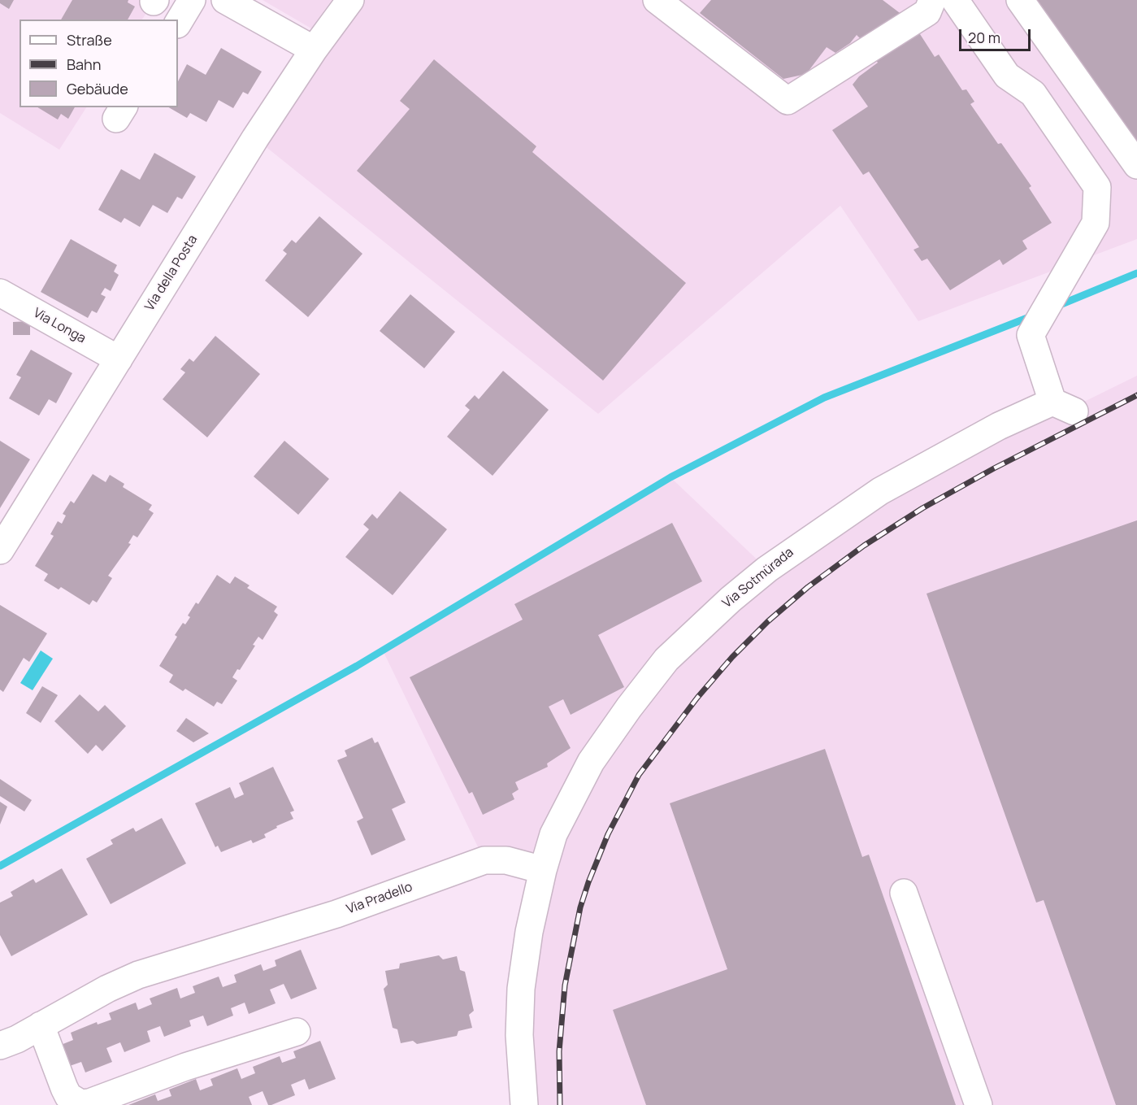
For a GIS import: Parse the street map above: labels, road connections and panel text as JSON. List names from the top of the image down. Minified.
{"streets":{"street":["Via della Posta","Via Longa","Via Sotmürada","Via Pradello"]},"crossings":[["Via della Posta","Via Longa"],["Via Sotmürada","Via Pradello"]],"legend":["Straße","Bahn","Gebäude"],"scale_bar":"20 m"}
